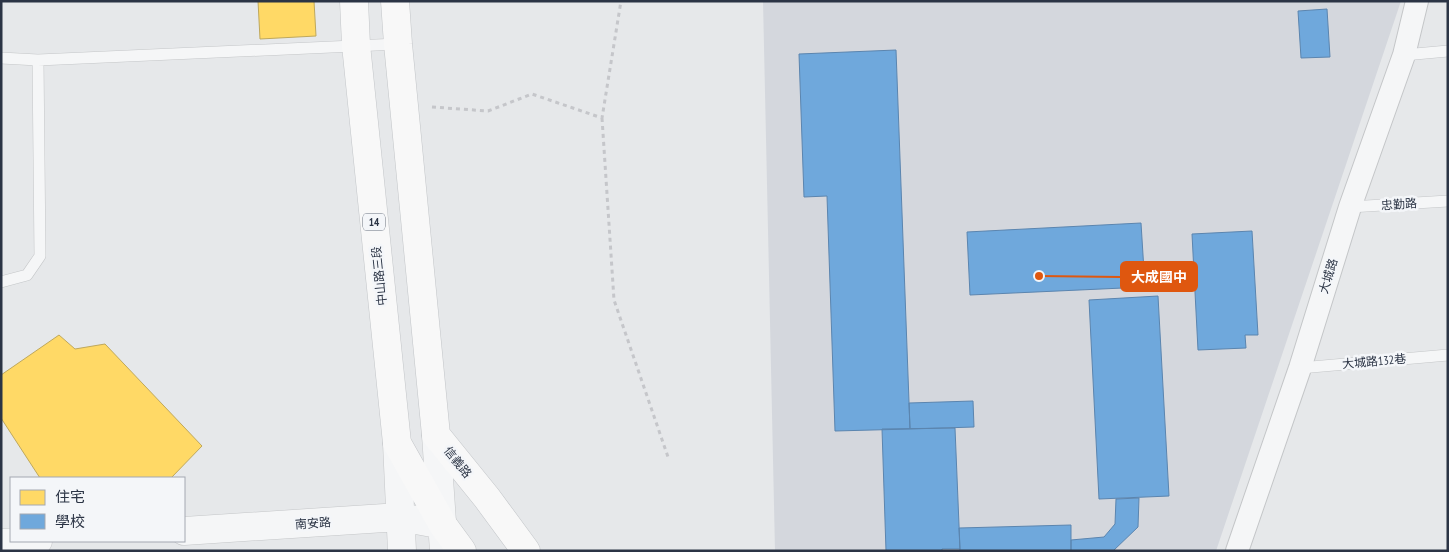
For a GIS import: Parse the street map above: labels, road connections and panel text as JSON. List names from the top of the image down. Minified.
{"streets":{"main road":["14","中山路三段","信義路"],"street":["大城路","南安路"],"lane":["忠勤路","大城路132巷"]},"crossings":[["忠勤路","大城路"],["14","中山路三段"],["14","信義路"],["14","南安路"],["中山路三段","信義路"],["中山路三段","南安路"],["大城路","大城路132巷"]],"places":["大成國中"],"legend":["住宅","學校"]}
